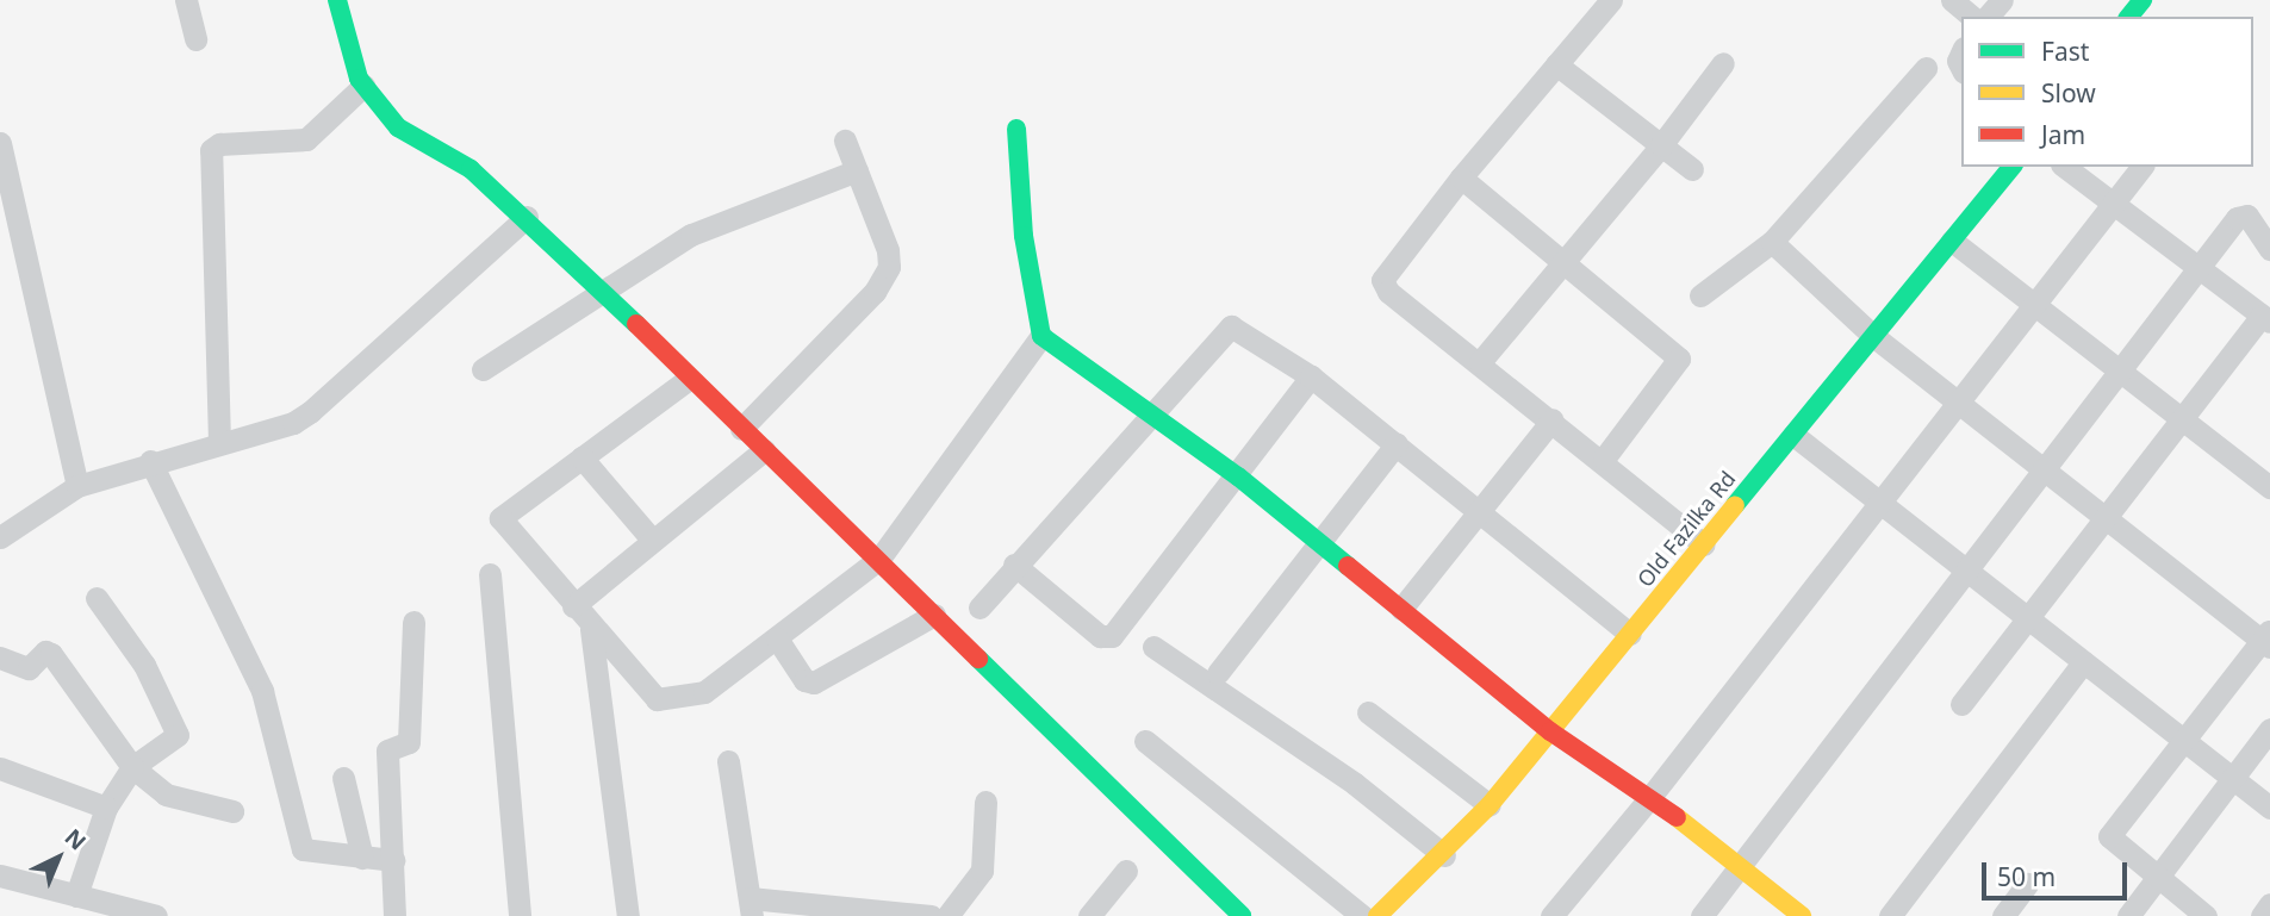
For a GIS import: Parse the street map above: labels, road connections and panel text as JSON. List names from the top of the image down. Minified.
{"streets":{"street":["Old Fazilka Rd"]},"legend":["Fast","Slow","Jam"],"scale_bar":"50 m","north":"top right"}
